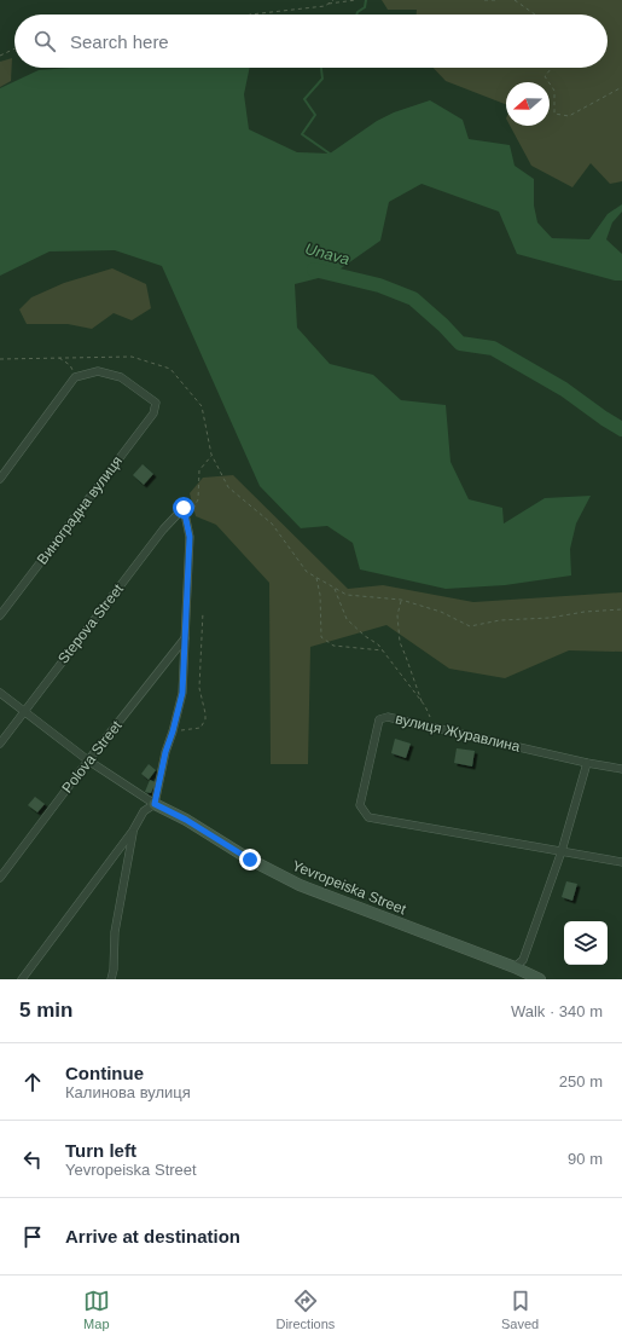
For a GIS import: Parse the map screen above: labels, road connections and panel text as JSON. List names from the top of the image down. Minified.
{"streets":{"street":["Виноградна вулиця","Stepova Street","вулиця Журавлина","Polova Street","Yevropeiska Street"]},"water":["Unava"],"north":"left","page":{"search":"Search here","heading":["5 min","Walk · 340 m"],"list":[["Continue","Калинова вулиця","250 m"],["Turn left","Yevropeiska Street","90 m"],"Arrive at destination"],"nav":["Map","Directions","Saved"]}}
